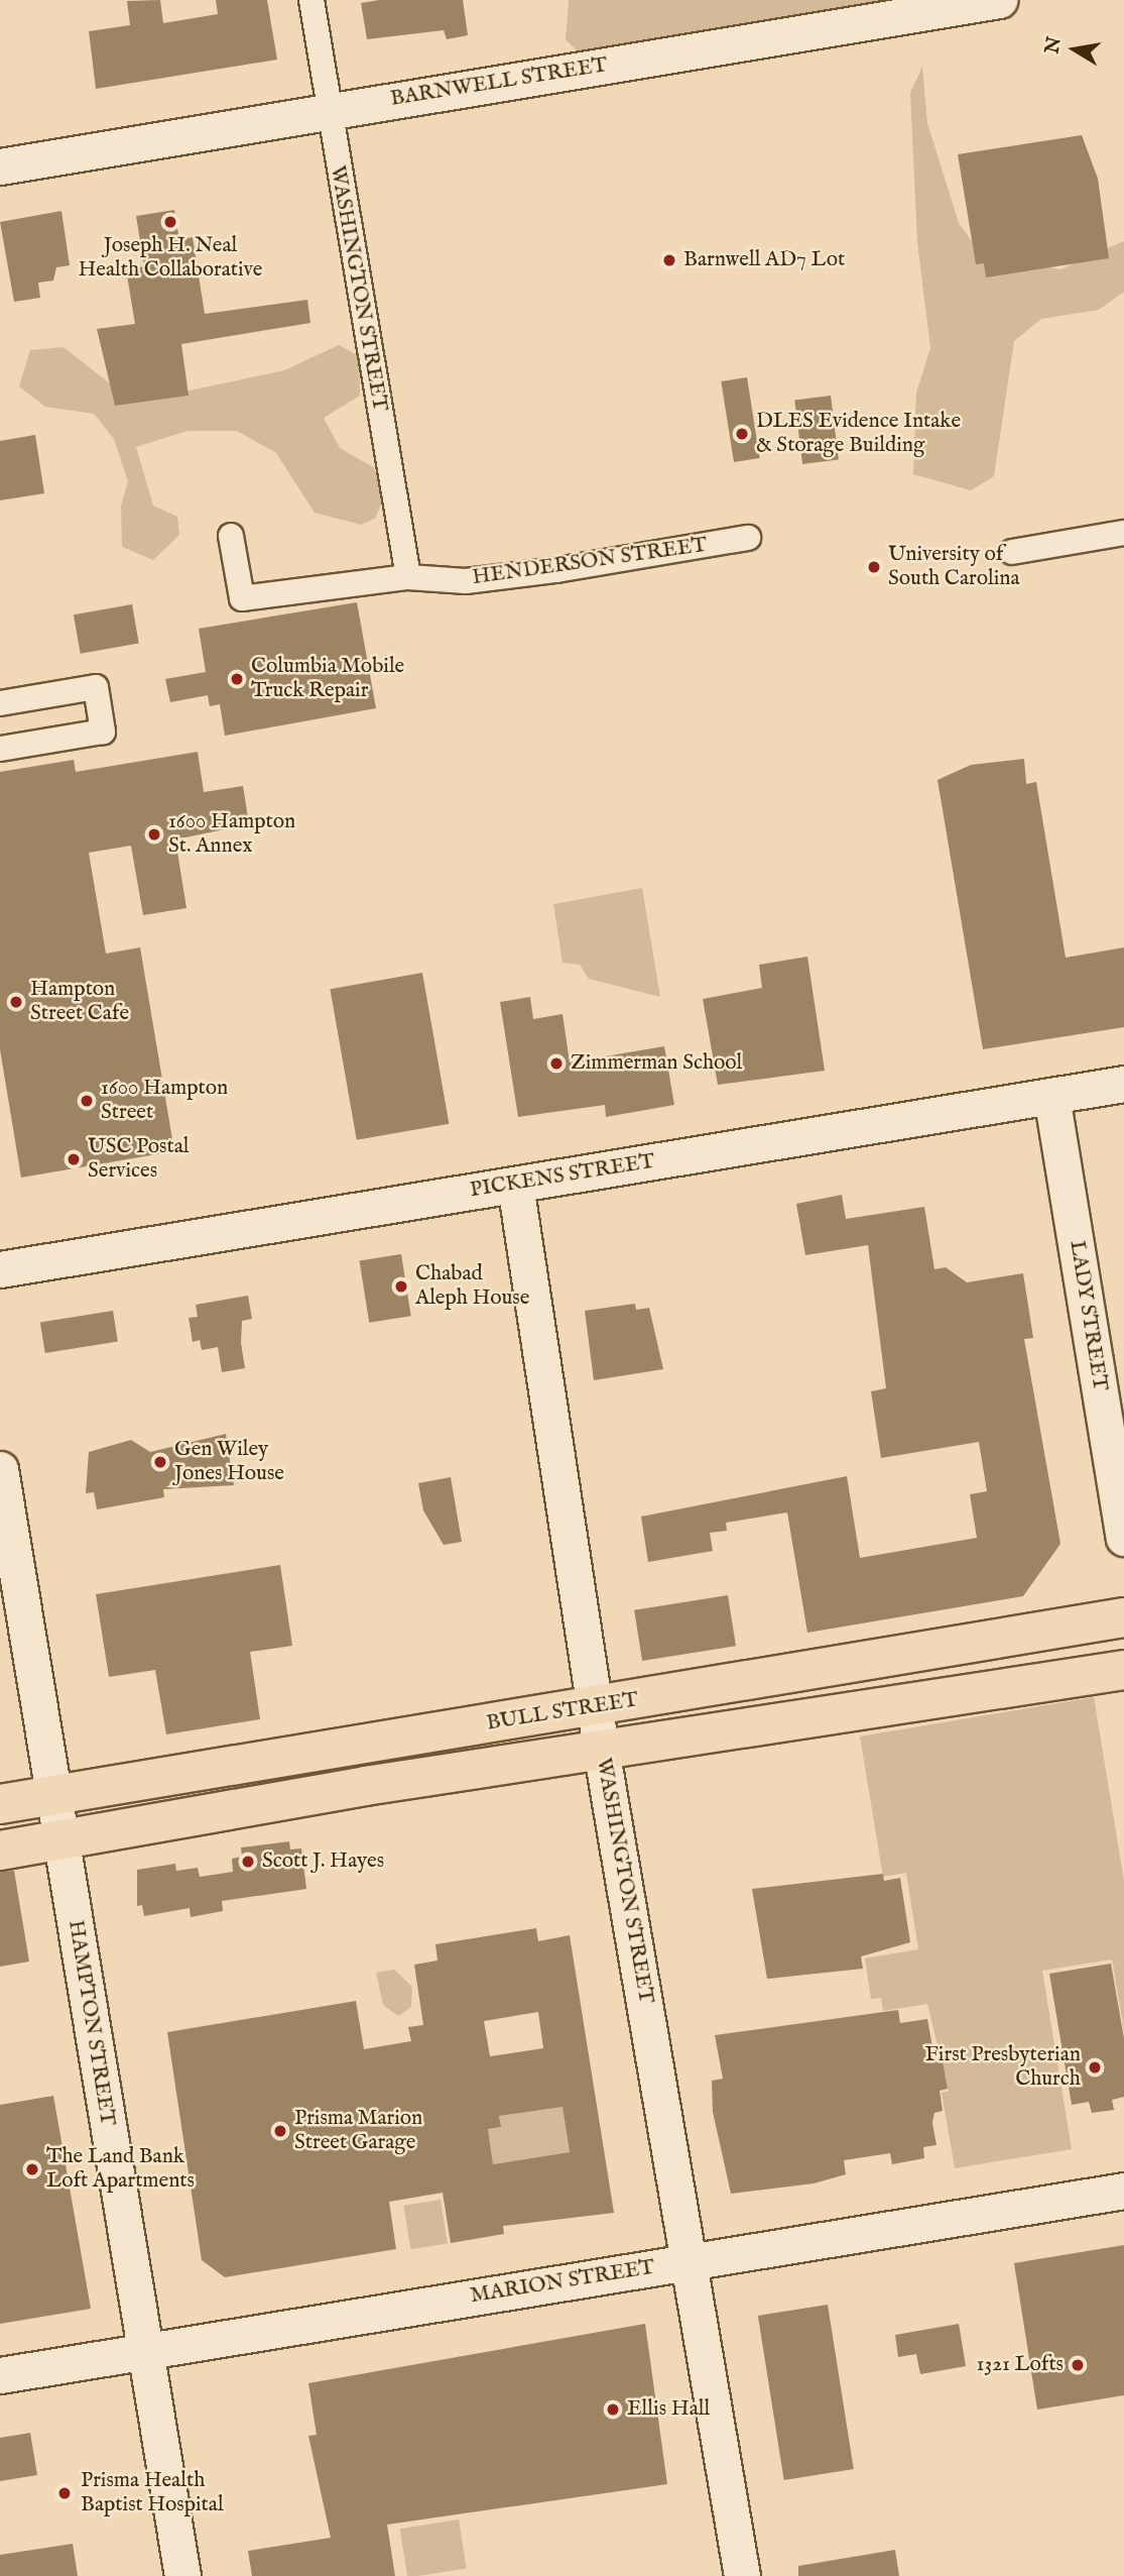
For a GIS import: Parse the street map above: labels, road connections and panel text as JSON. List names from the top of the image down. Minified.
{"streets":{"main road":["BULL STREET"],"street":["BARNWELL STREET","WASHINGTON STREET","HENDERSON STREET","PICKENS STREET","LADY STREET","HAMPTON STREET","MARION STREET"]},"crossings":[["BARNWELL STREET","WASHINGTON STREET"],["WASHINGTON STREET","HENDERSON STREET"],["WASHINGTON STREET","PICKENS STREET"],["WASHINGTON STREET","BULL STREET"],["WASHINGTON STREET","MARION STREET"],["PICKENS STREET","LADY STREET"],["BULL STREET","HAMPTON STREET"],["HAMPTON STREET","MARION STREET"]],"places":["Joseph H. Neal Health Collaborative","Barnwell AD7 Lot","DLES Evidence Intake & Storage Building","University of South Carolina","Columbia Mobile Truck Repair","1600 Hampton St. Annex","Hampton Street Cafe","Zimmerman School","1600 Hampton Street","USC Postal Services","Chabad Aleph House","Gen Wiley Jones House","Scott J. Hayes","First Presbyterian Church","Prisma Marion Street Garage","The Land Bank Loft Apartments","1321 Lofts","Ellis Hall","Prisma Health Baptist Hospital"],"north":"left"}
